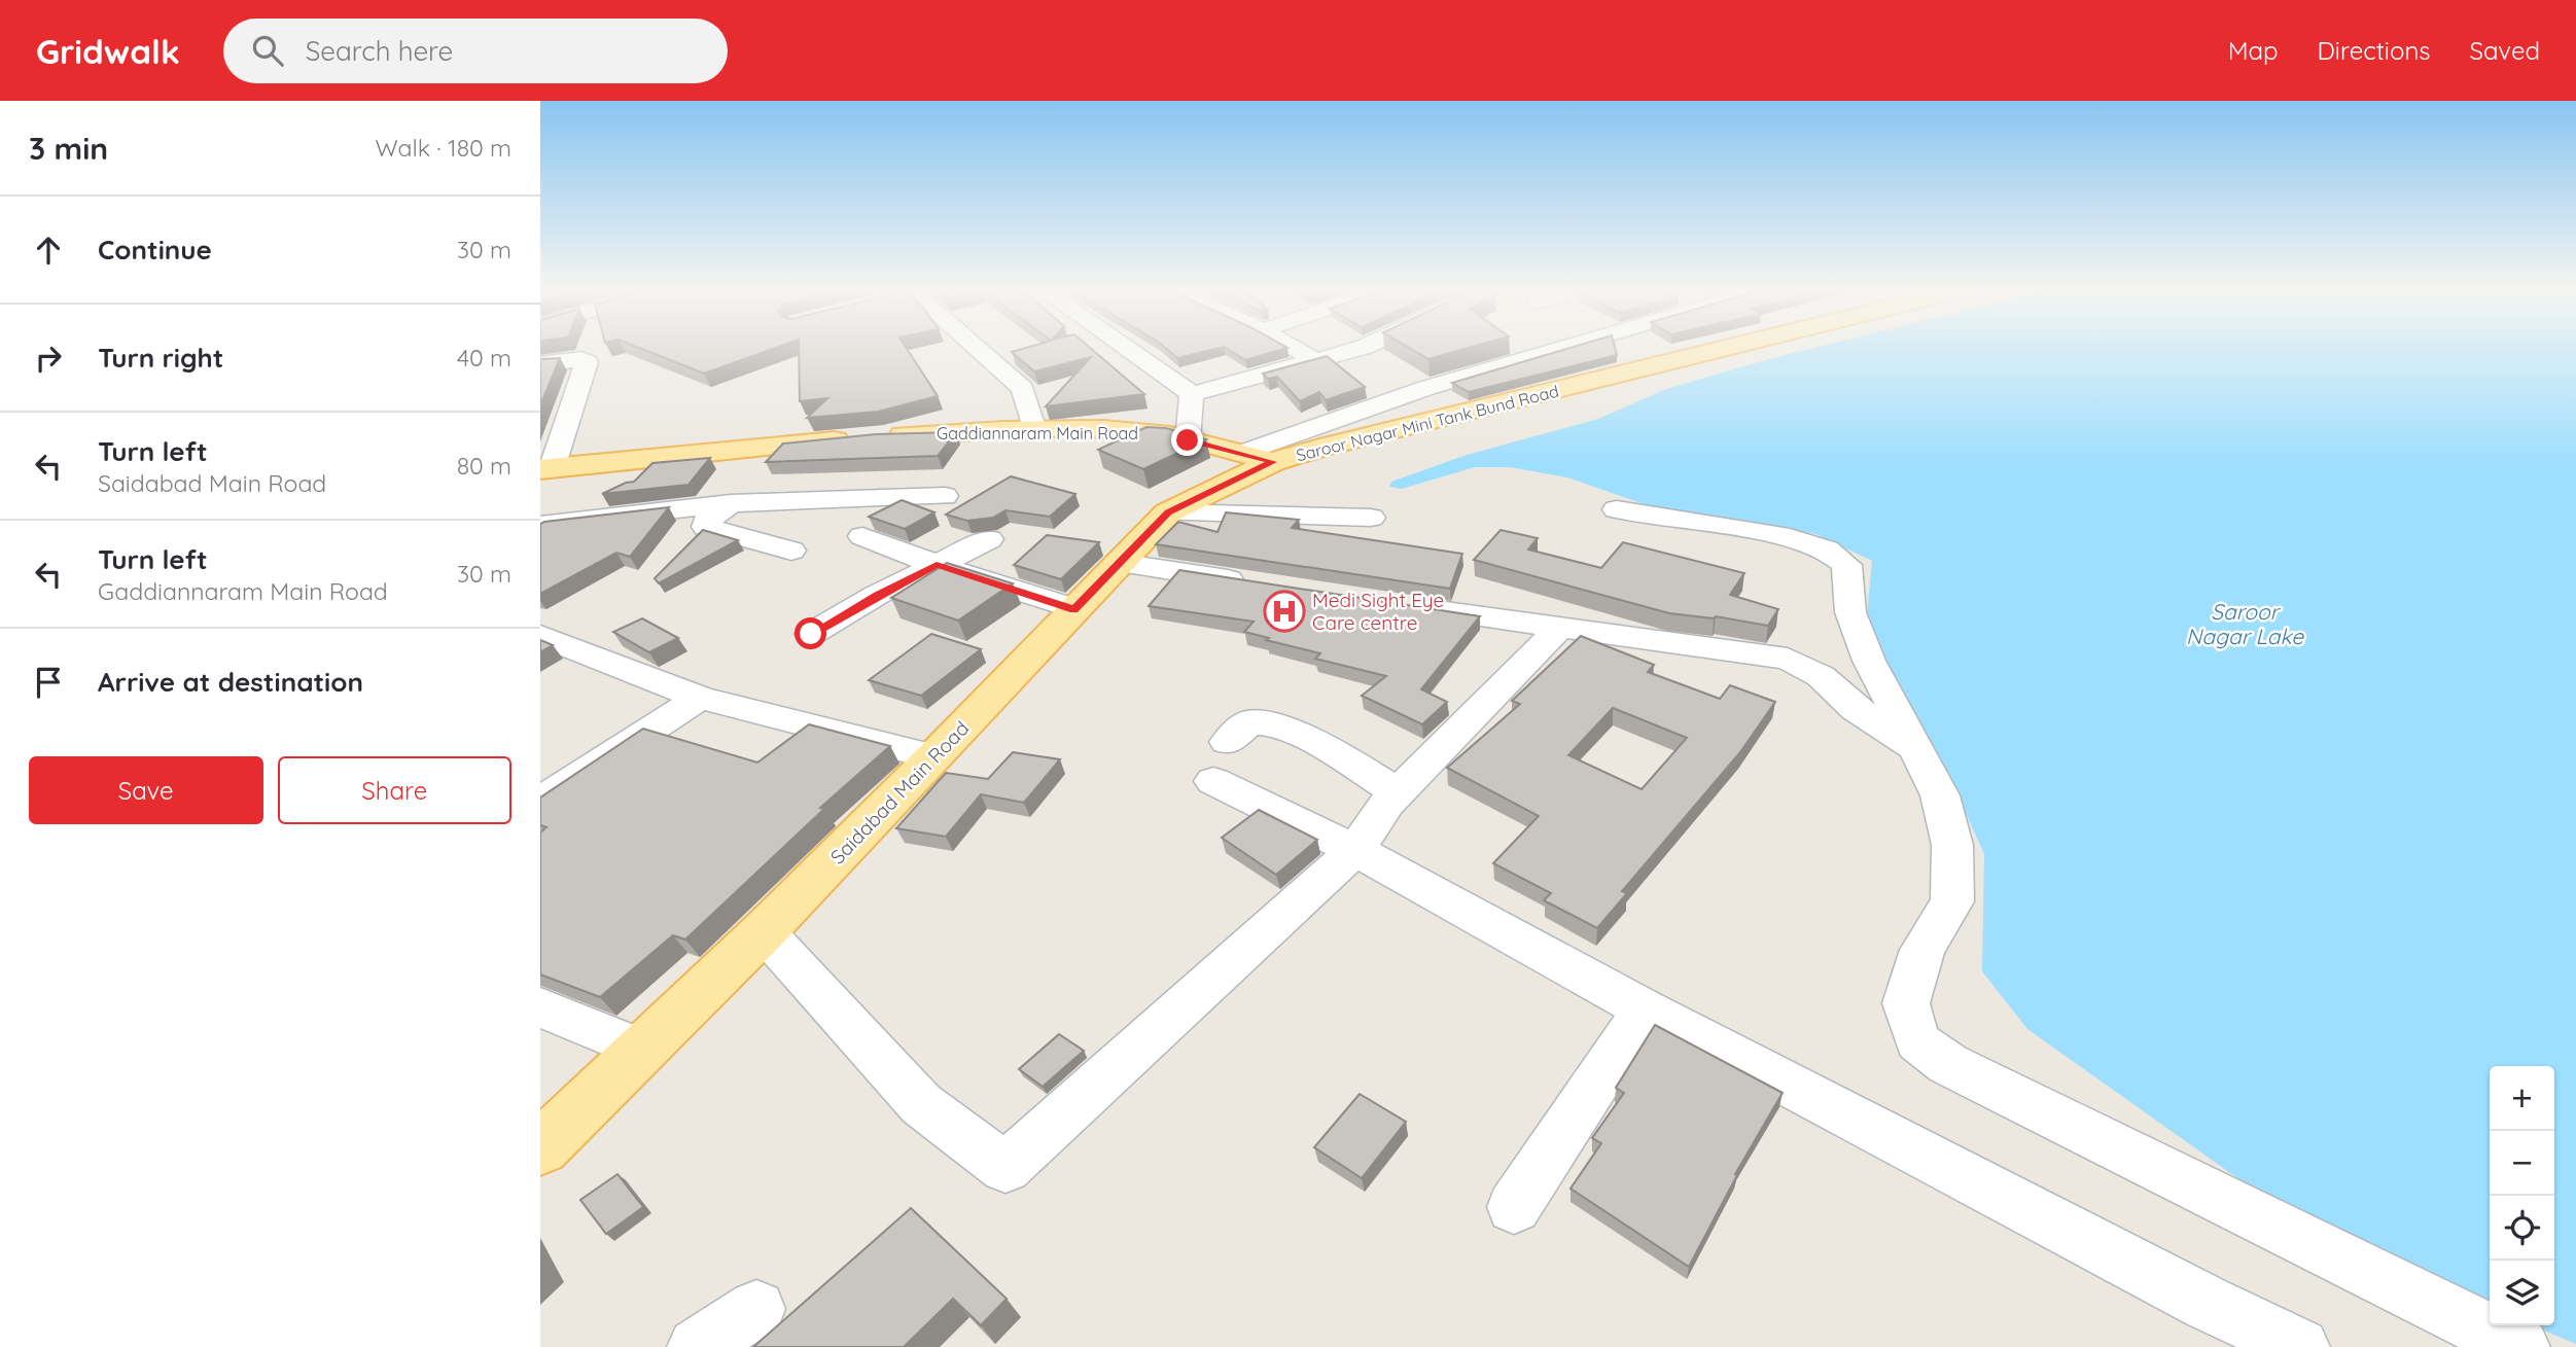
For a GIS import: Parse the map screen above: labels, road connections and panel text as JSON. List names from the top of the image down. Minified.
{"streets":{"main road":["Saroor Nagar Mini Tank Bund Road","Gaddiannaram Main Road","Saidabad Main Road"]},"crossings":[["Saroor Nagar Mini Tank Bund Road","Gaddiannaram Main Road"],["Saroor Nagar Mini Tank Bund Road","Saidabad Main Road"],["Gaddiannaram Main Road","Saidabad Main Road"]],"water":["Saroor Nagar Lake"],"places":{"hospital":["Medi Sight Eye Care centre"]},"page":{"header":"Gridwalk","search":"Search here","nav":["Map","Directions","Saved"],"heading":["3 min","Walk · 180 m"],"list":[["Continue","30 m"],["Turn right","40 m"],["Turn left","Saidabad Main Road","80 m"],["Turn left","Gaddiannaram Main Road","30 m"],"Arrive at destination"],"buttons":["Save","Share"],"map_buttons":["+","−"]}}
